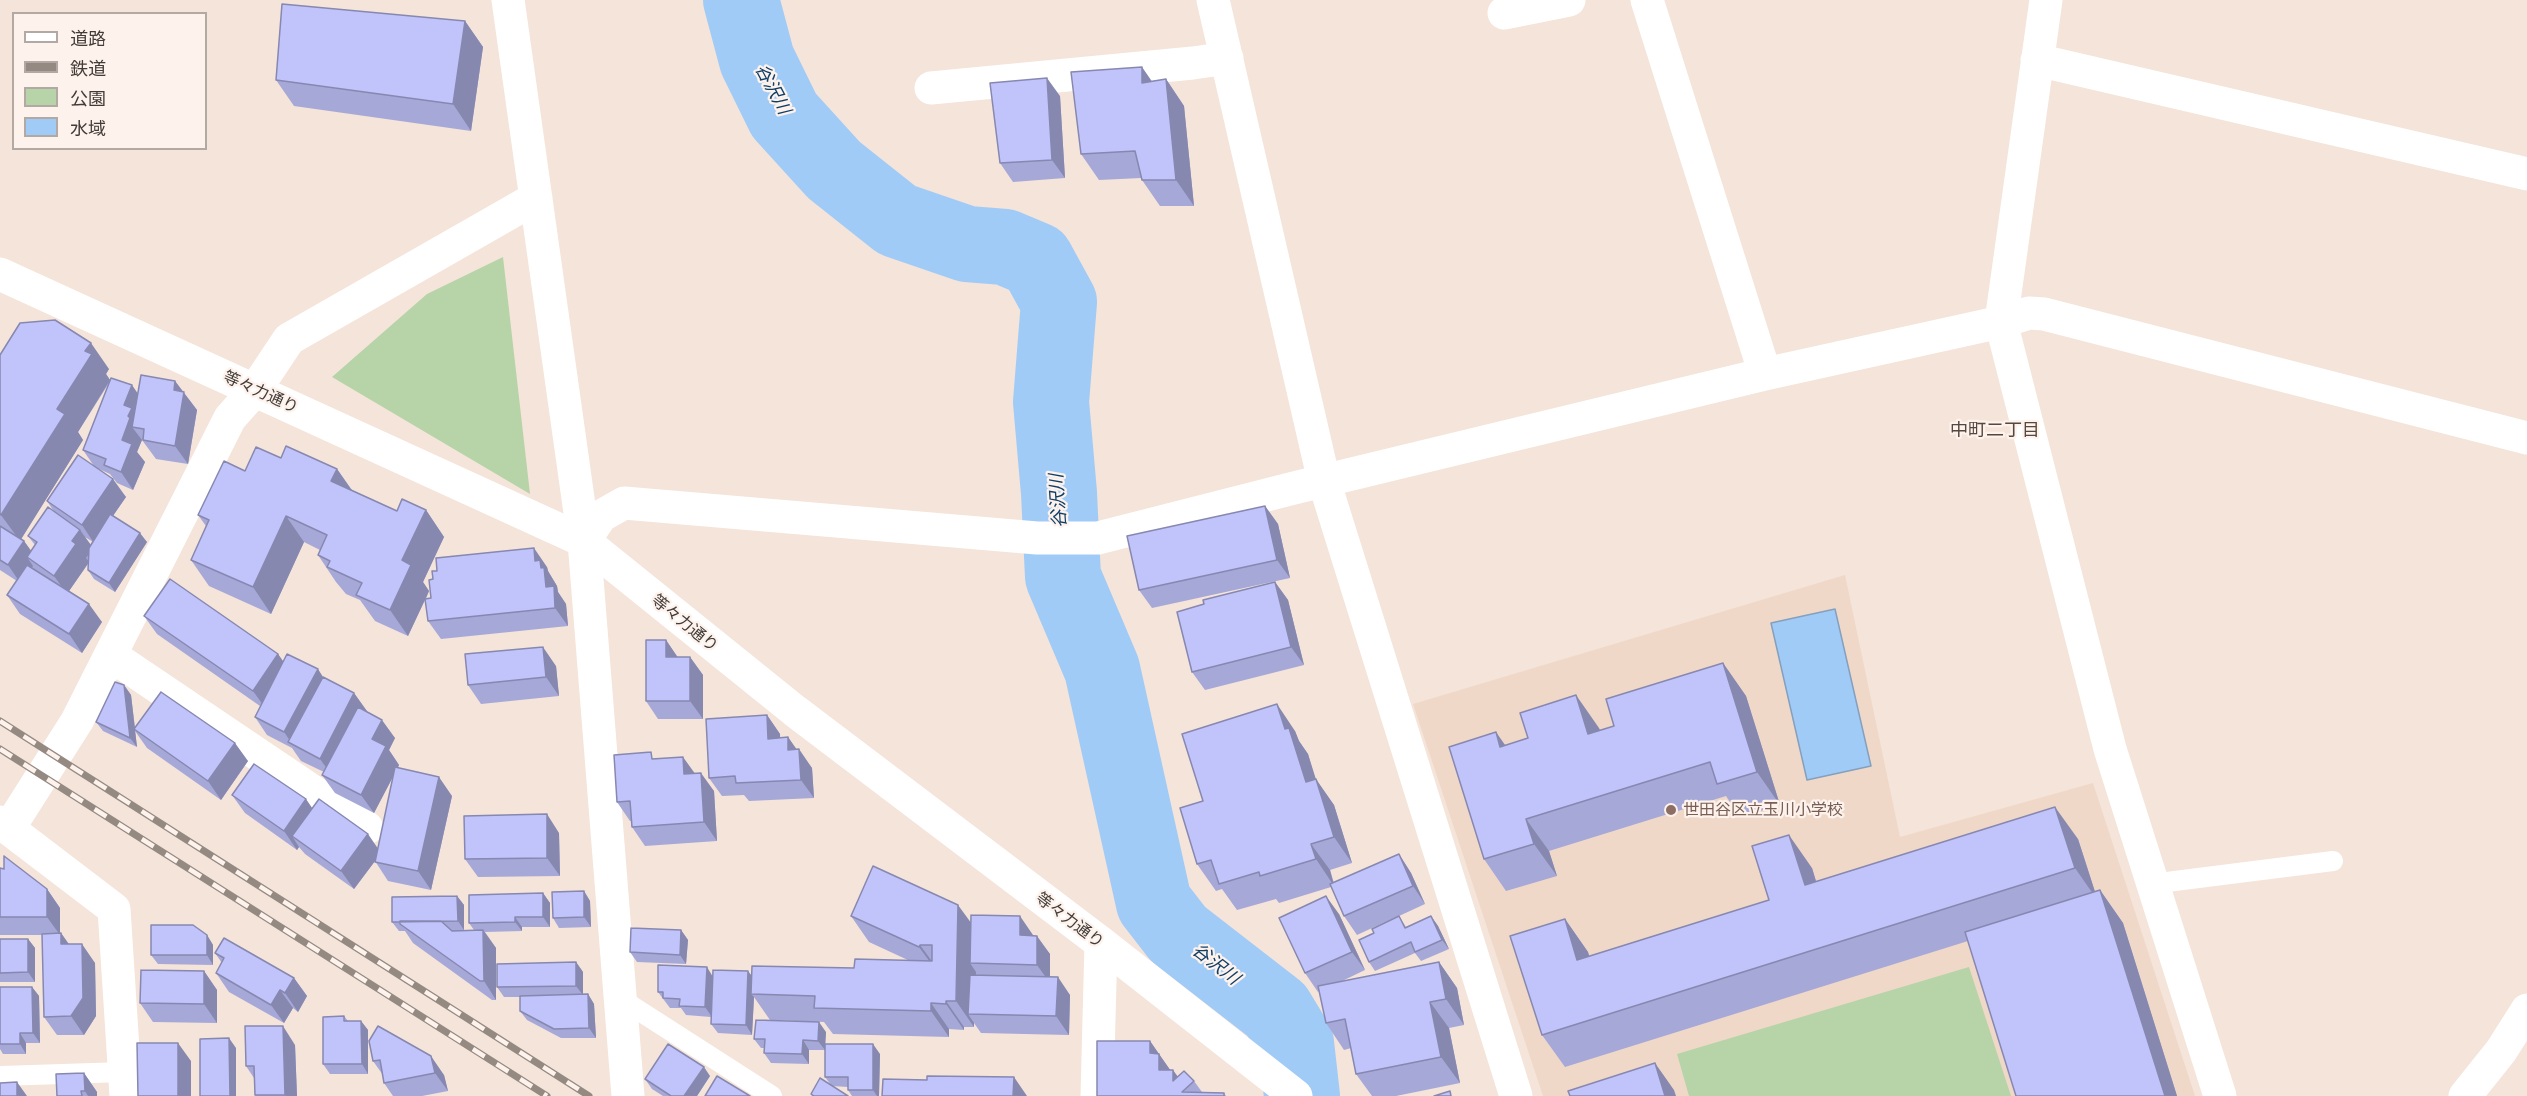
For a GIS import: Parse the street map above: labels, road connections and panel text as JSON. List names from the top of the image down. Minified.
{"streets":{"street":["等々力通り"]},"districts":["中町二丁目"],"water":["谷沢川"],"places":["世田谷区立玉川小学校"],"legend":["道路","鉄道","公園","水域"]}
